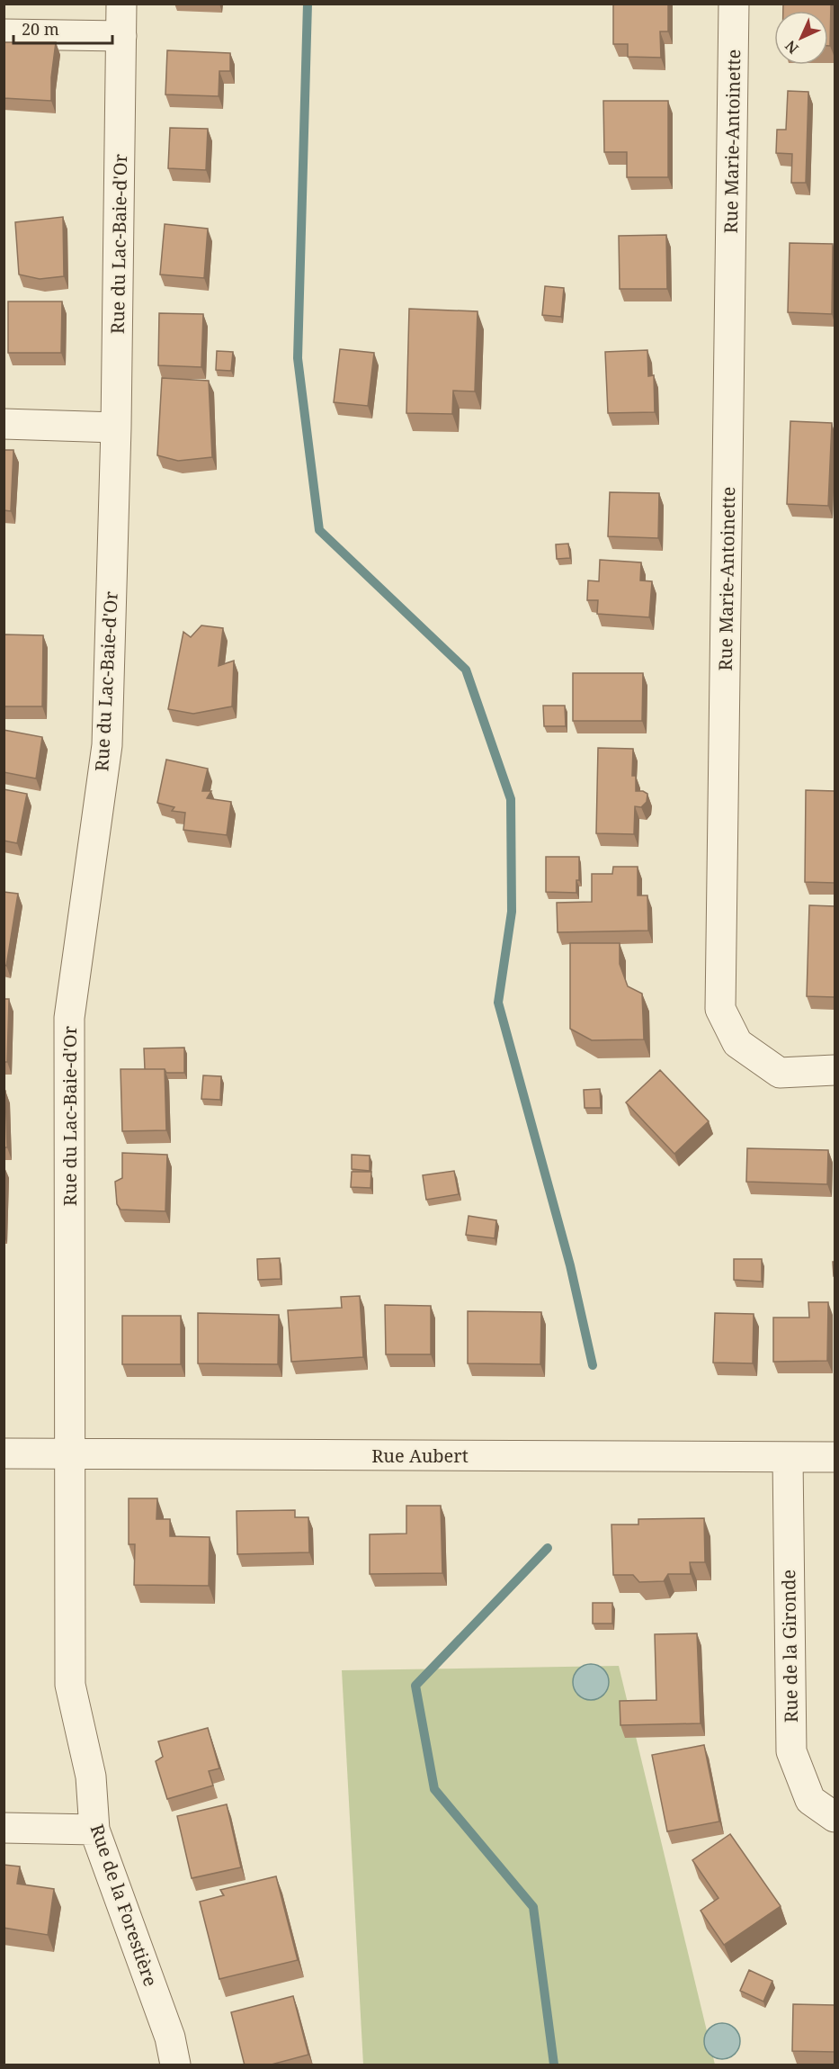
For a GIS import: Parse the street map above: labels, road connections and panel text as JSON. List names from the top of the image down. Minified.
{"streets":{"street":["Rue Marie-Antoinette","Rue du Lac-Baie-d'Or","Rue Aubert","Rue de la Gironde","Rue de la Forestière"]},"crossings":[["Rue du Lac-Baie-d'Or","Rue Aubert"],["Rue du Lac-Baie-d'Or","Rue de la Forestière"],["Rue Aubert","Rue de la Gironde"],["Rue Aubert","Rue de la Forestière"]],"scale_bar":"20 m","north":"bottom left"}
